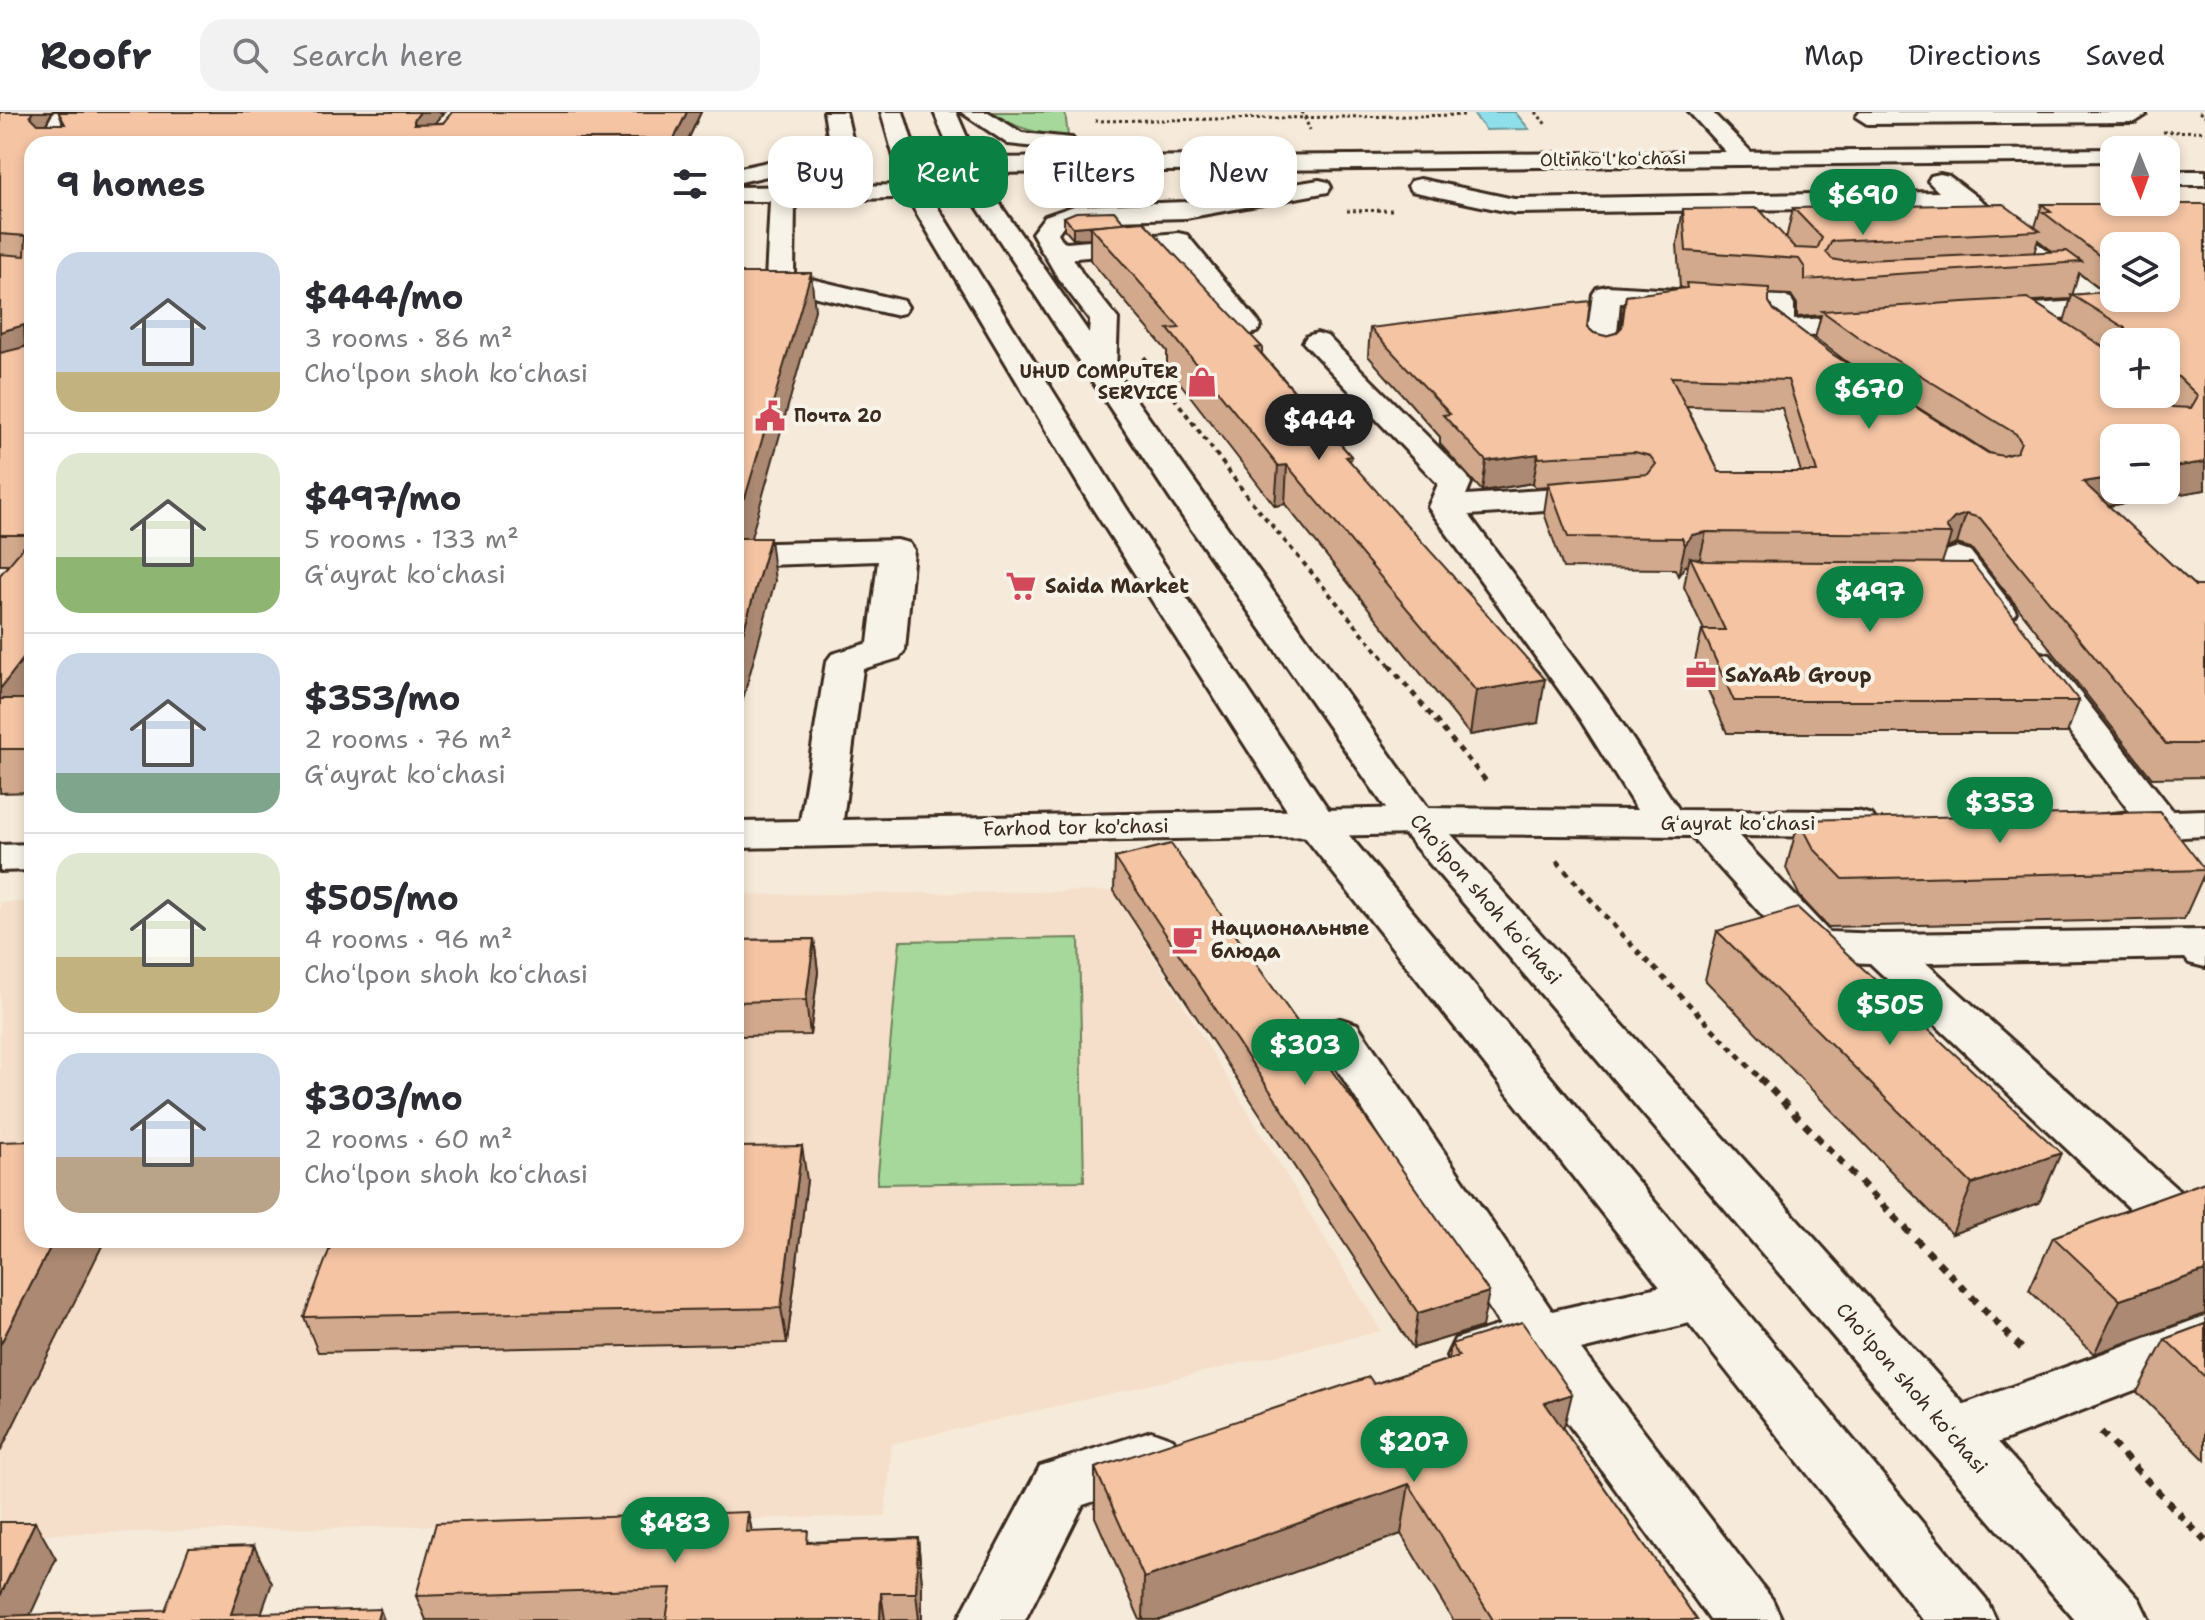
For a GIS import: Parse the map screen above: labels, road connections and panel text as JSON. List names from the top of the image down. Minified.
{"streets":{"main road":["Oltinkoʻl koʻchasi","Gʻayrat koʻchasi","Farhod tor ko'chasi","Choʻlpon shoh koʻchasi"]},"crossings":[["Gʻayrat koʻchasi","Farhod tor ko'chasi"],["Gʻayrat koʻchasi","Choʻlpon shoh koʻchasi"],["Farhod tor ko'chasi","Choʻlpon shoh koʻchasi"]],"places":{"shop":["UHUD COMPUTER SERVICE"],"public building":["Почта 20"],"supermarket":["Saida Market"],"office":["SaYaAb Group"],"cafe":["Национальные блюда"]},"north":"bottom","page":{"header":"Roofr","search":"Search here","nav":["Map","Directions","Saved"],"map_buttons":["+","−"],"chip":["Buy","Rent","Filters","New"],"heading":"9 homes","price":["$690","$670","$444","$497","$353","$505","$303","$207","$483"],"list":[{"name":"$444/mo","note":"3 rooms · 86 m² · Choʻlpon shoh koʻchasi"},{"name":"$497/mo","note":"5 rooms · 133 m² · Gʻayrat koʻchasi"},{"name":"$353/mo","note":"2 rooms · 76 m² · Gʻayrat koʻchasi"},{"name":"$505/mo","note":"4 rooms · 96 m² · Choʻlpon shoh koʻchasi"},{"name":"$303/mo","note":"2 rooms · 60 m² · Choʻlpon shoh koʻchasi"}]}}
